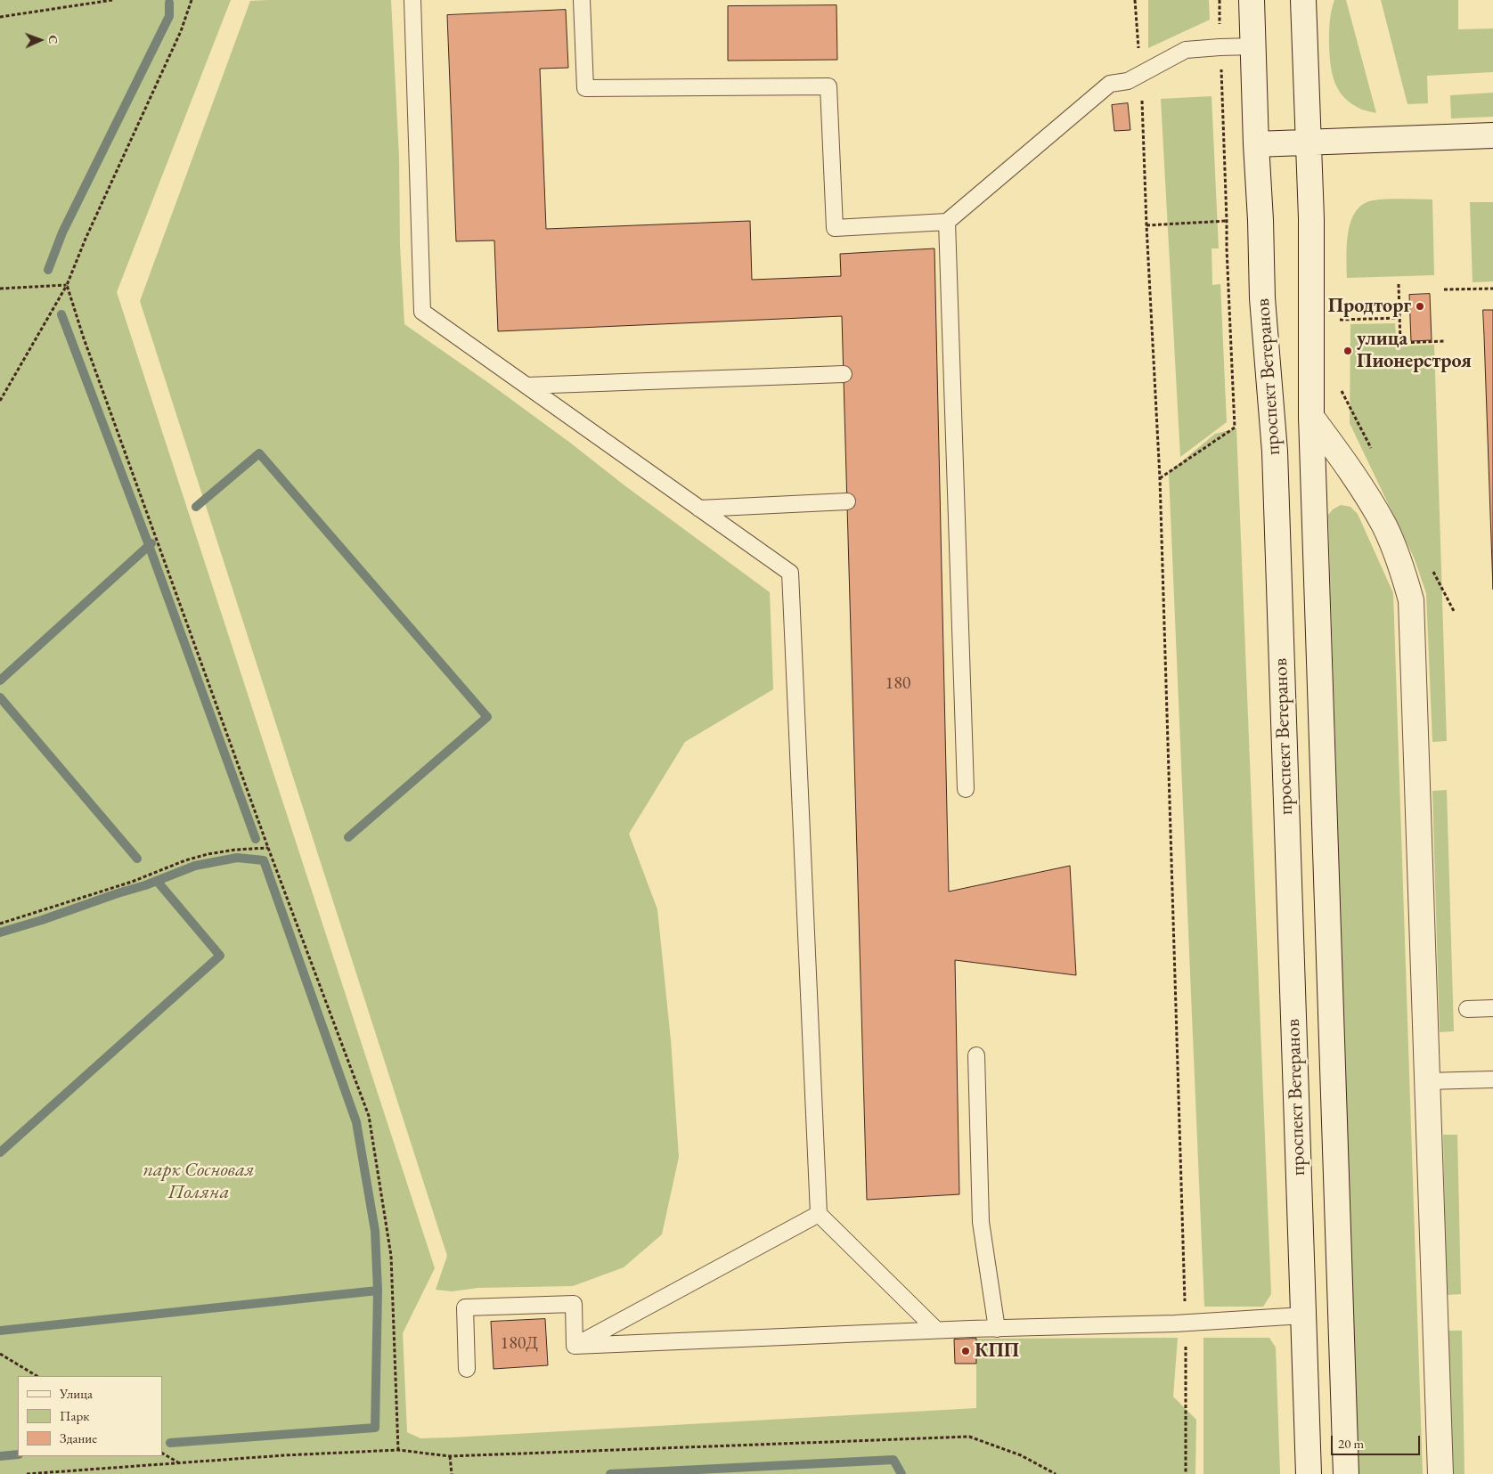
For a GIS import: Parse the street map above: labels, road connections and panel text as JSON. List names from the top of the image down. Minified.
{"streets":{"main road":["проспект Ветеранов"]},"parks":["парк Сосновая Поляна"],"places":["Продторг","улица Пионерстроя","КПП"],"house_numbers":["180","180Д"],"legend":["Улица","Парк","Здание"],"scale_bar":"20 m","north":"right"}
